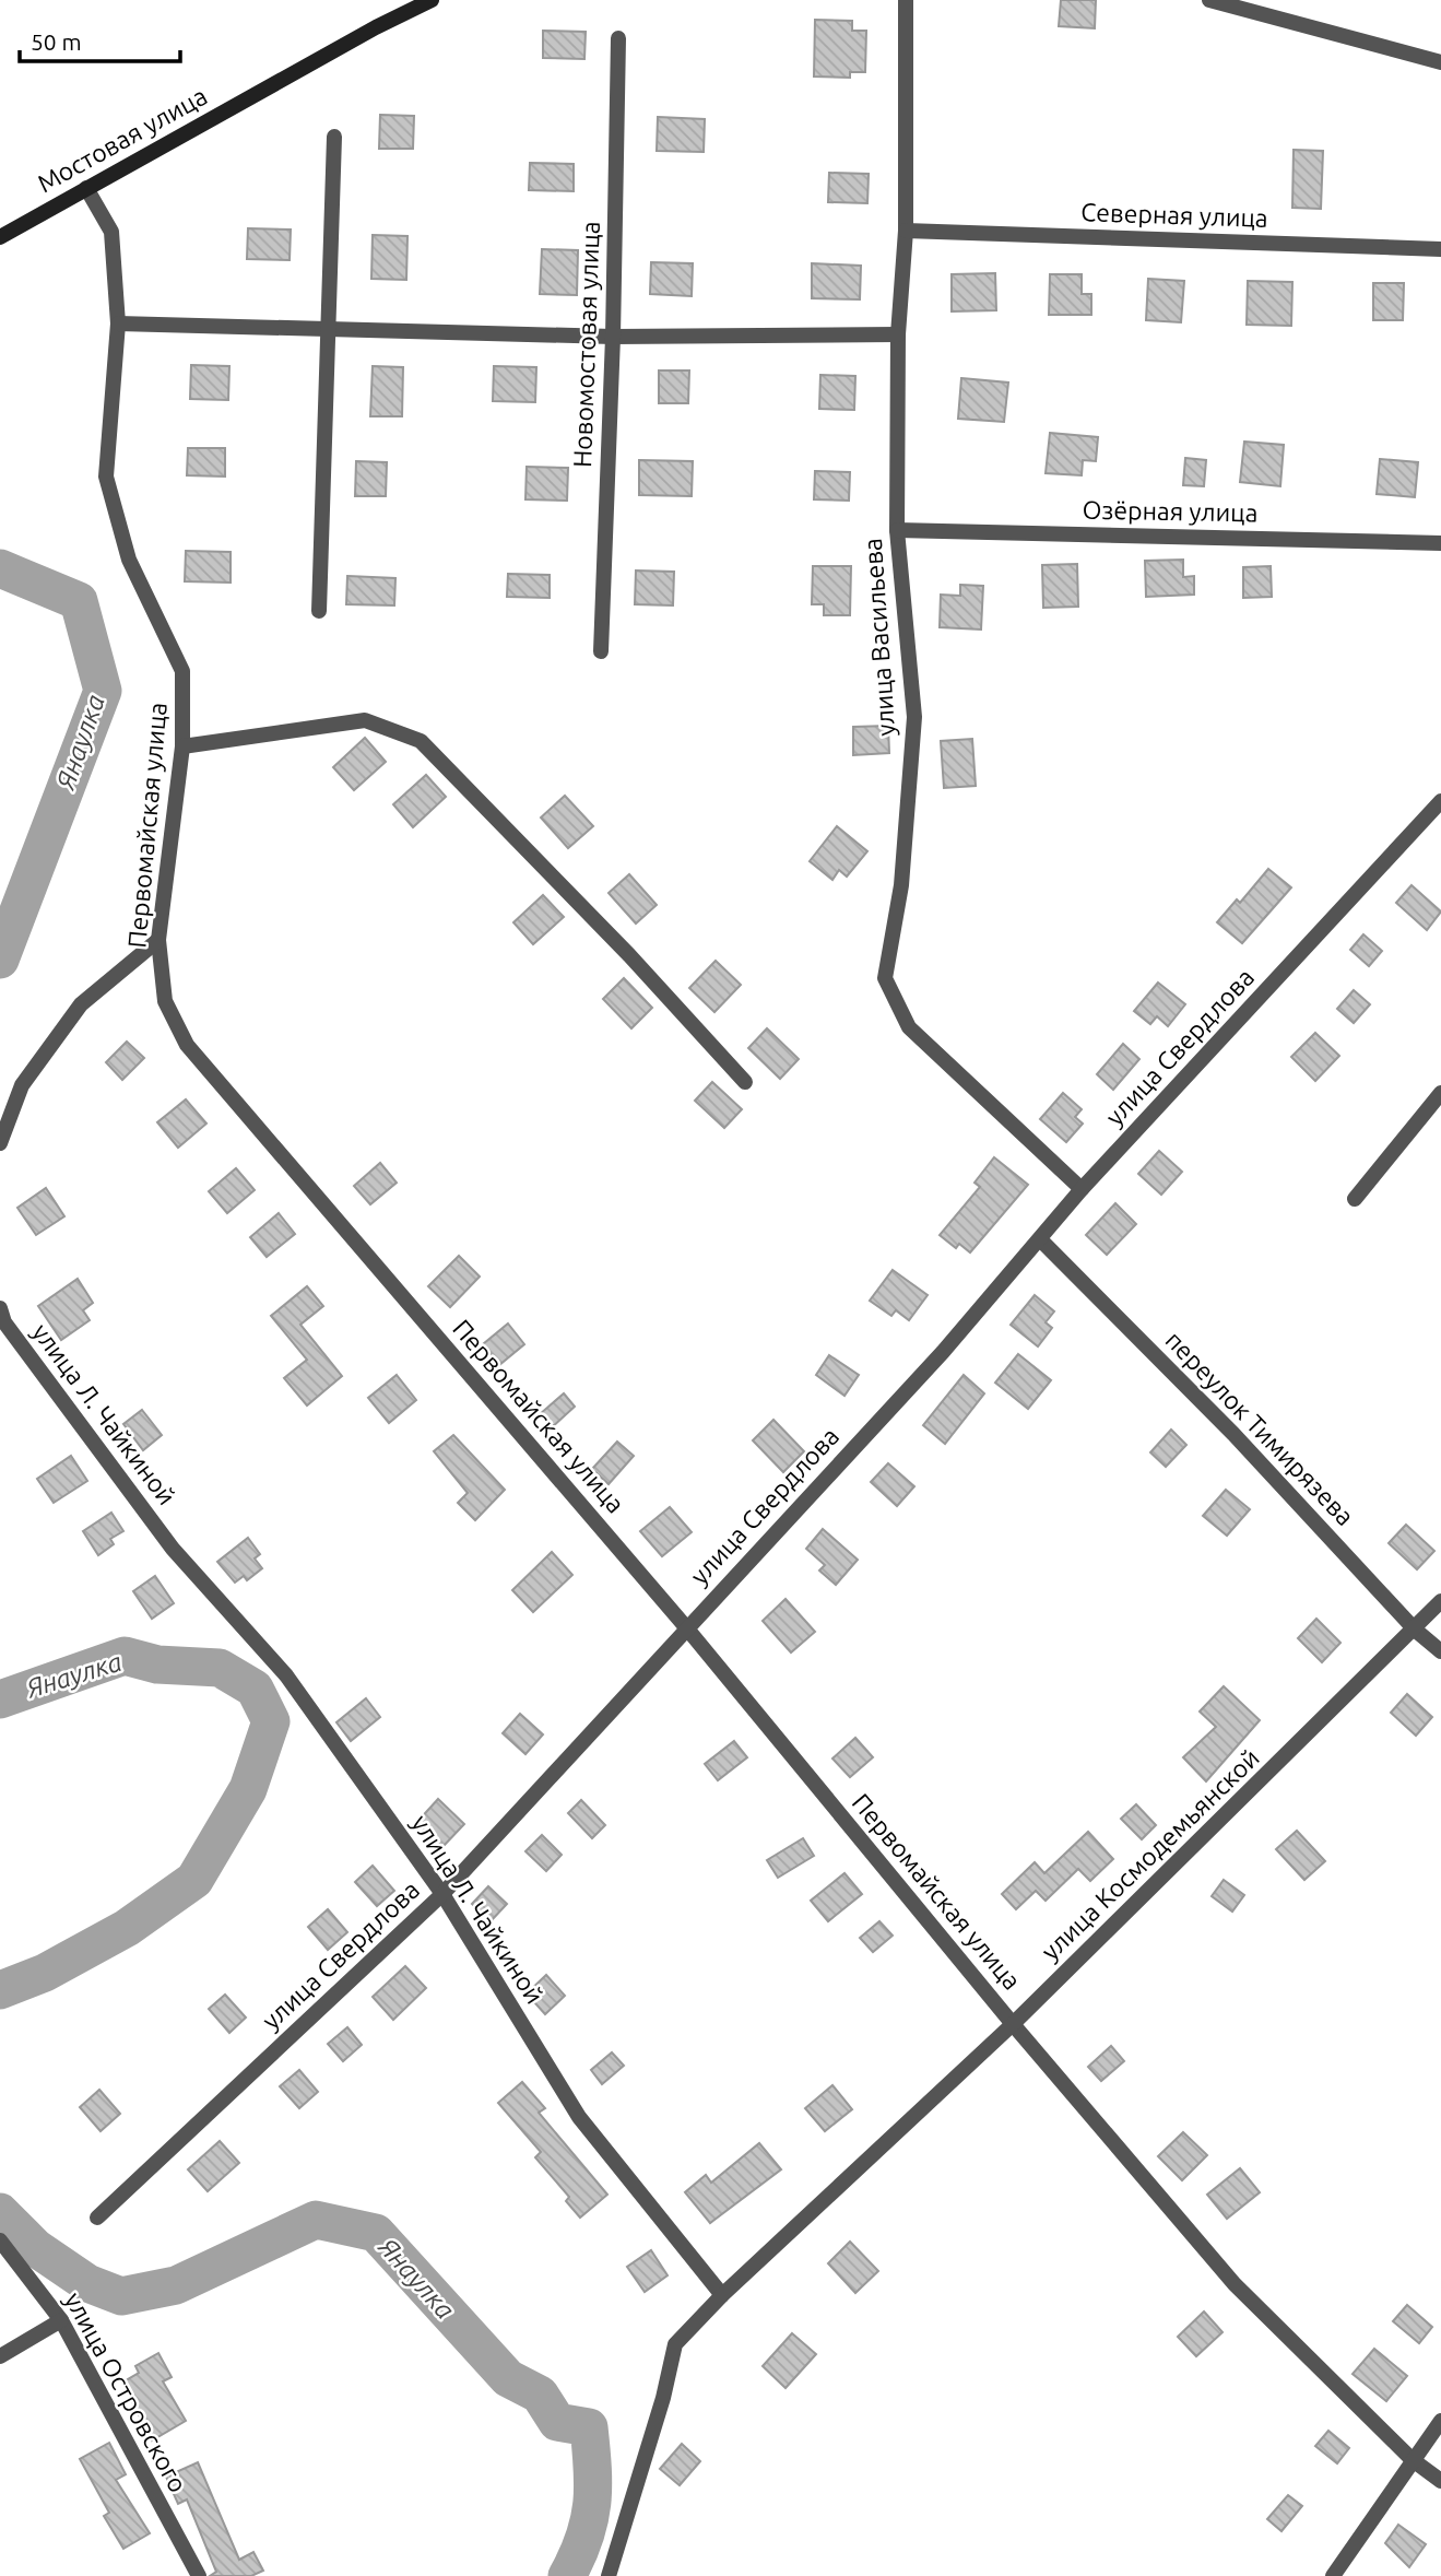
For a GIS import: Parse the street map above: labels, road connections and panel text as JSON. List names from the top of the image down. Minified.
{"streets":{"main road":["Мостовая улица"],"street":["Северная улица","Новомостовая улица","Озёрная улица","улица Васильева","Первомайская улица","улица Свердлова","улица Л. Чайкиной","переулок Тимирязева","улица Космодемьянской","улица Островского"]},"crossings":[["Мостовая улица","Первомайская улица"],["Северная улица","улица Васильева"],["Озёрная улица","улица Васильева"],["улица Васильева","улица Свердлова"],["Первомайская улица","улица Свердлова"],["Первомайская улица","улица Космодемьянской"],["улица Свердлова","улица Л. Чайкиной"],["улица Свердлова","переулок Тимирязева"],["улица Л. Чайкиной","улица Космодемьянской"],["переулок Тимирязева","улица Космодемьянской"]],"water":["Янаулка"],"scale_bar":"50 m"}
